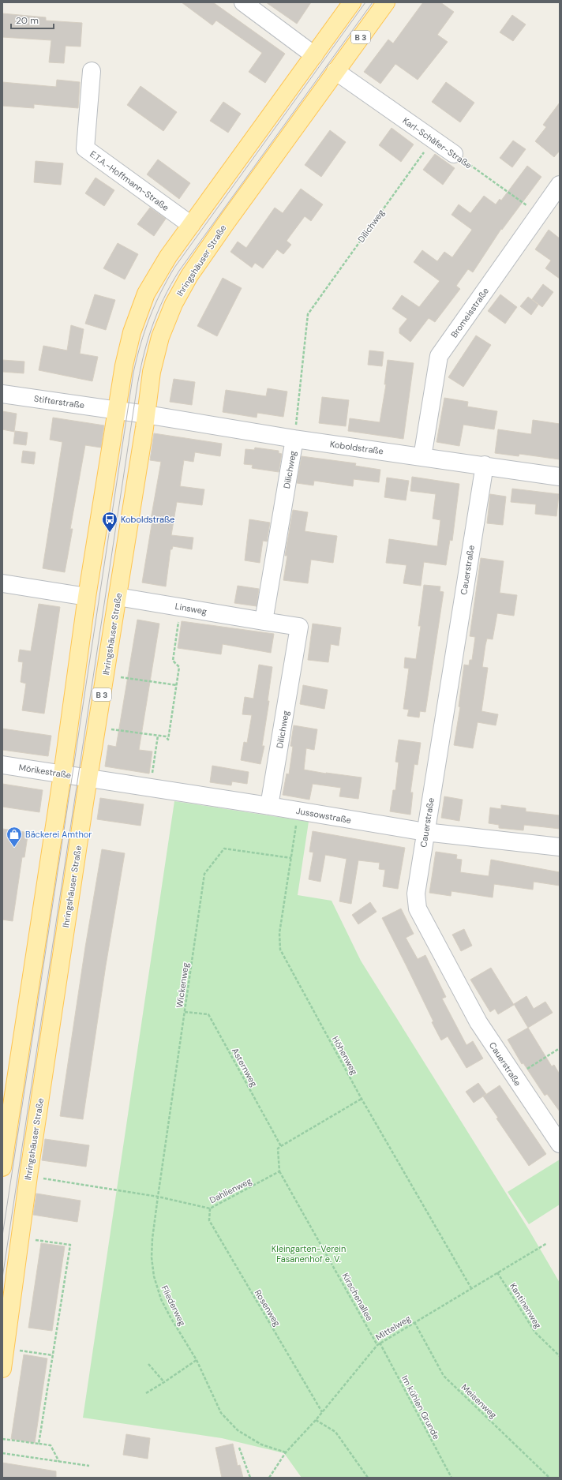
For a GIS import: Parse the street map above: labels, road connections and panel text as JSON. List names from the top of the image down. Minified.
{"streets":{"main road":["B 3","Ihringshäuser Straße"],"street":["Karl-Schäfer-Straße","E.T.A.-Hoffmann-Straße","Dilichweg","Bromeisstraße","Stifterstraße","Koboldstraße","Cauerstraße","Linsweg","Mörikestraße","Jussowstraße"],"path":["Wickenweg","Höhenweg","Asternweg","Dahlienweg","Kirschenallee","Fliederweg","Kantinenweg","Rosenweg","Mittelweg","Meisenweg","Im kühlen Grunde"]},"crossings":[["Karl-Schäfer-Straße","Dilichweg"],["Karl-Schäfer-Straße","Ihringshäuser Straße"],["Karl-Schäfer-Straße","Bromeisstraße"],["Dilichweg","Koboldstraße"],["Dilichweg","Linsweg"],["Dilichweg","Jussowstraße"],["Ihringshäuser Straße","Koboldstraße"],["Ihringshäuser Straße","Linsweg"],["Ihringshäuser Straße","Mörikestraße"],["Ihringshäuser Straße","Jussowstraße"],["Ihringshäuser Straße","Dahlienweg"],["Bromeisstraße","Koboldstraße"],["Stifterstraße","Koboldstraße"],["Koboldstraße","Cauerstraße"],["Cauerstraße","Jussowstraße"],["Mörikestraße","Jussowstraße"],["Jussowstraße","Höhenweg"],["Wickenweg","Höhenweg"],["Wickenweg","Asternweg"],["Wickenweg","Dahlienweg"],["Wickenweg","Fliederweg"],["Höhenweg","Mittelweg"],["Dahlienweg","Kirschenallee"],["Dahlienweg","Fliederweg"],["Dahlienweg","Rosenweg"],["Kirschenallee","Mittelweg"],["Fliederweg","Mittelweg"],["Kantinenweg","Mittelweg"],["Rosenweg","Mittelweg"],["Mittelweg","Meisenweg"],["Mittelweg","Im kühlen Grunde"]],"parks":["Kleingarten-Verein Fasanenhof e. V."],"places":{"bus stop":["Koboldstraße"],"shop":["Bäckerei Amthor"]},"scale_bar":"20 m"}
